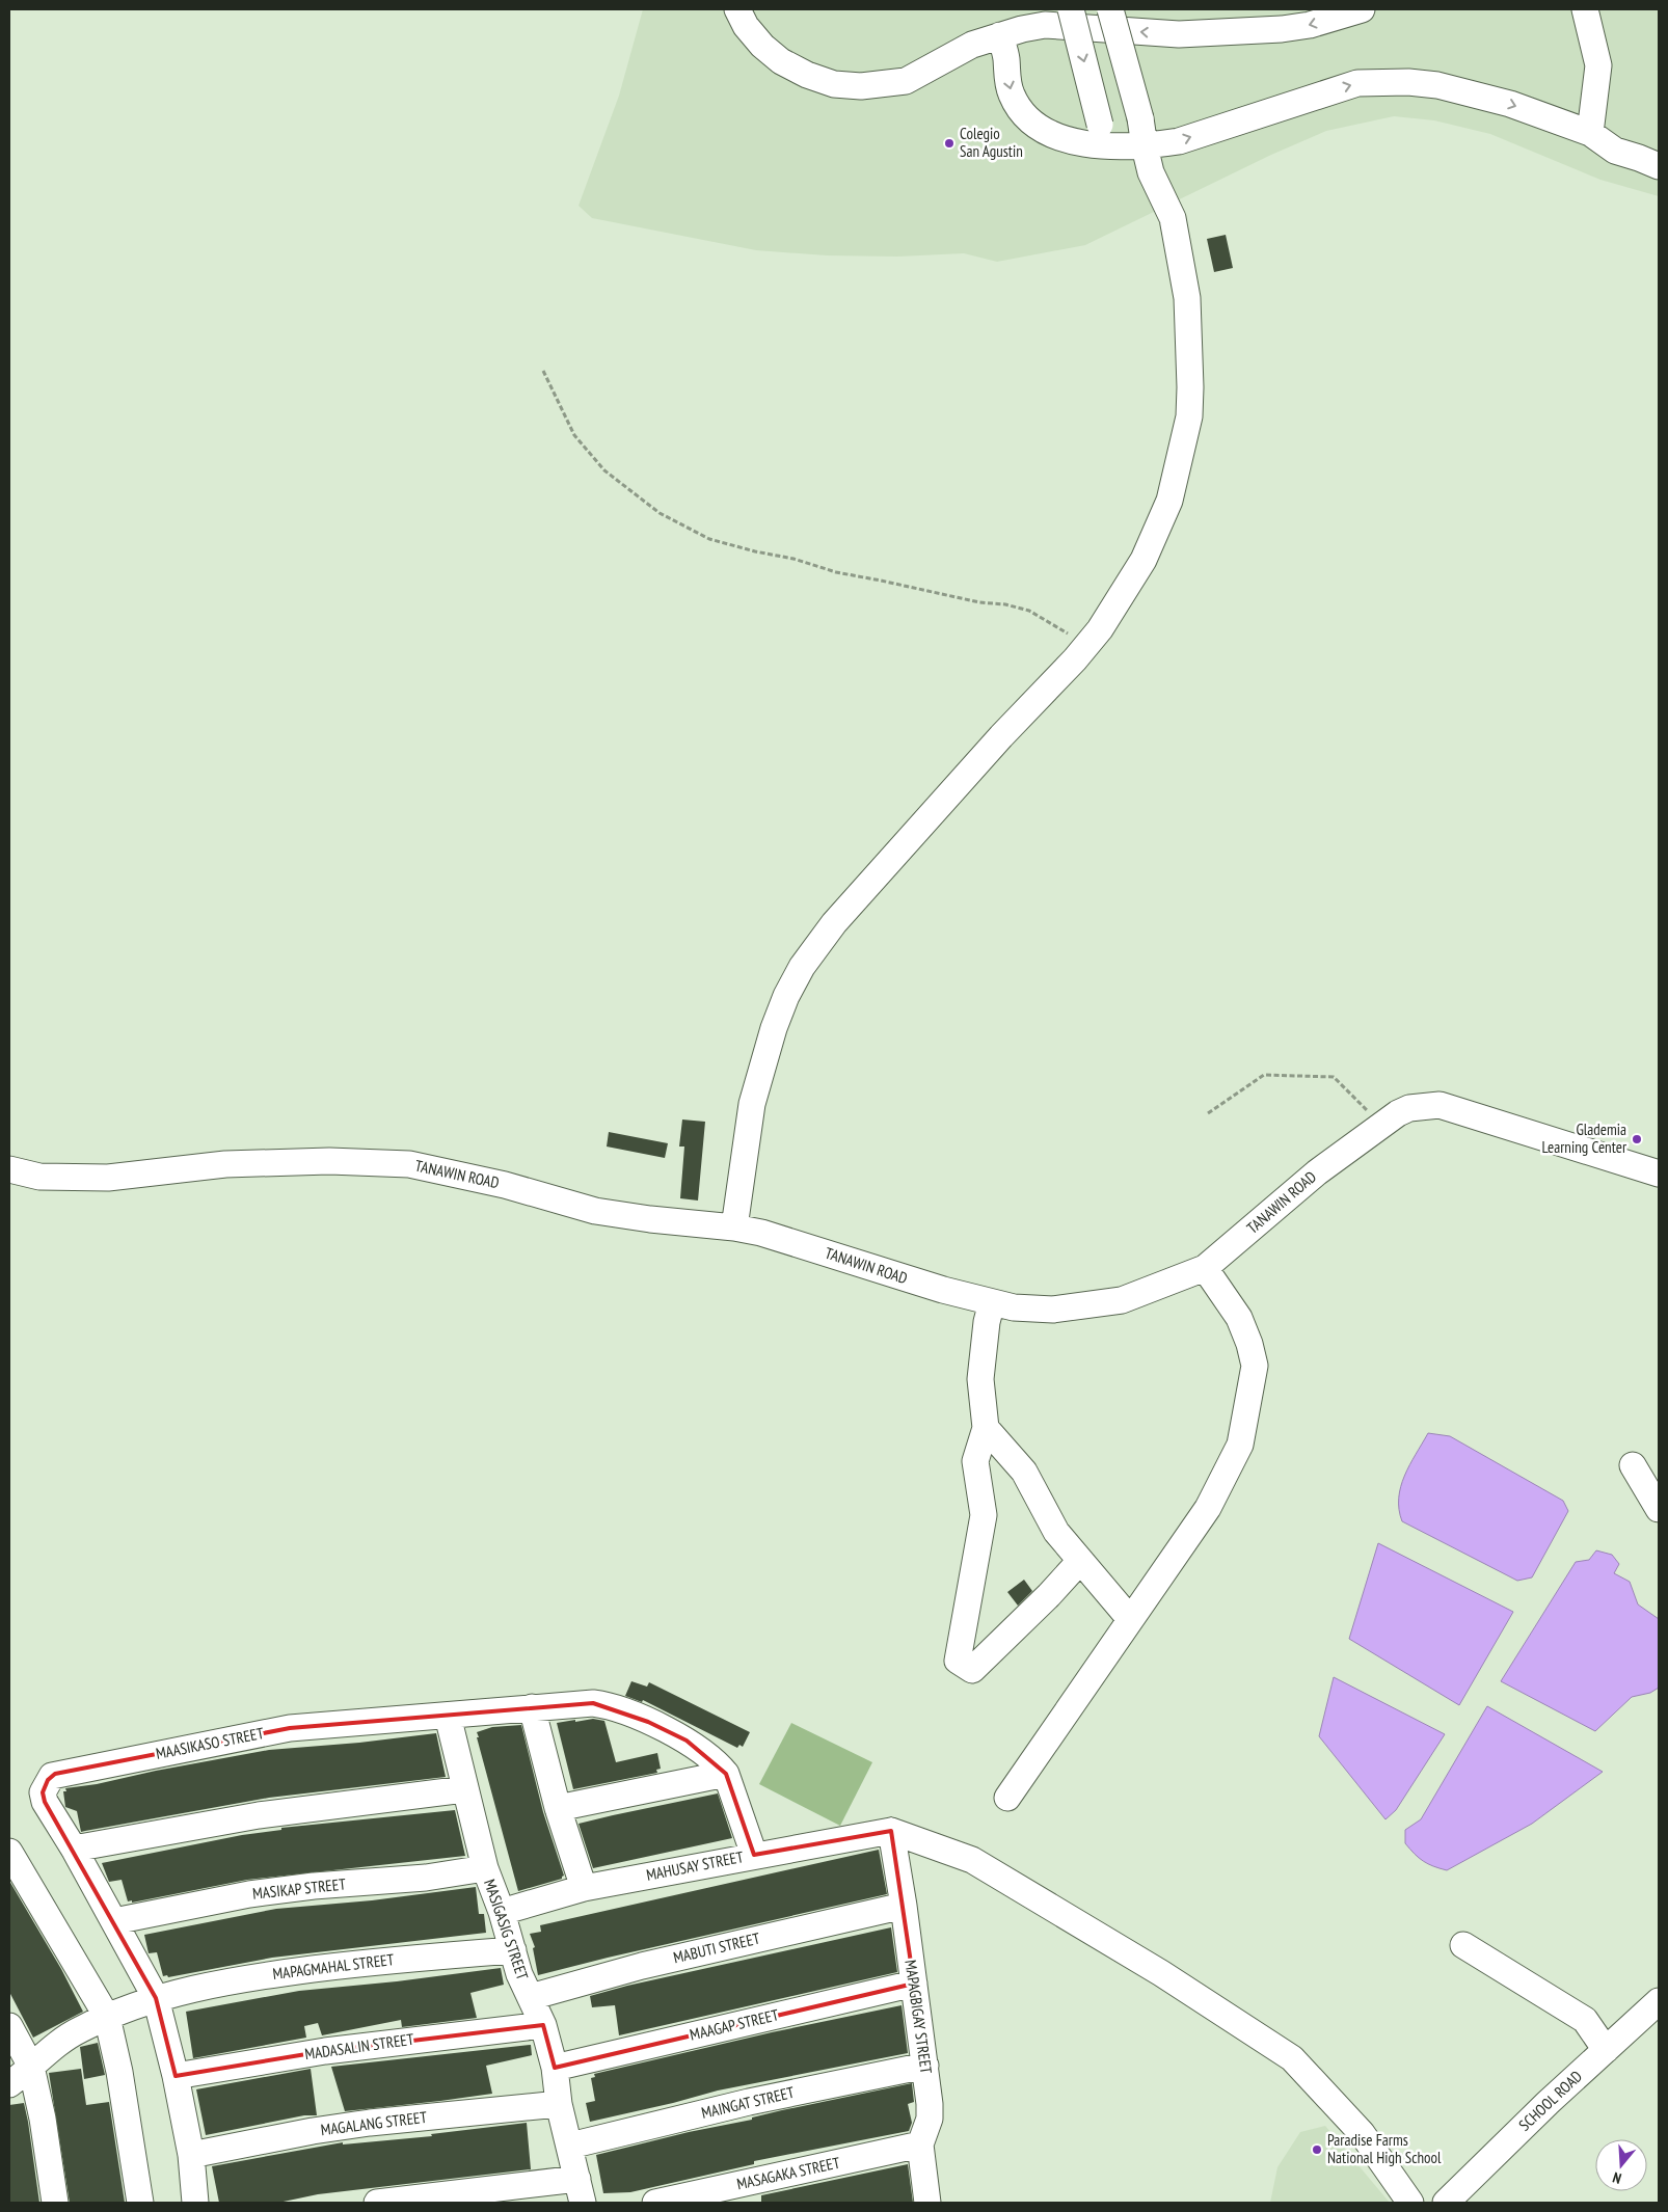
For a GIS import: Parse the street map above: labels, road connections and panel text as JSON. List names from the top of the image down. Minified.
{"streets":{"street":["TANAWIN ROAD","MAASIKASO STREET","MAHUSAY STREET","MASIKAP STREET","MASIGASIG STREET","MABUTI STREET","MAPAGMAHAL STREET","MAPAGBIGAY STREET","MAAGAP STREET","MADASALIN STREET","SCHOOL ROAD","MAINGAT STREET","MAGALANG STREET","MASAGAKA STREET"]},"crossings":[["MAASIKASO STREET","MAHUSAY STREET"],["MAASIKASO STREET","MASIKAP STREET"],["MAASIKASO STREET","MASIGASIG STREET"],["MAASIKASO STREET","MAPAGMAHAL STREET"],["MAASIKASO STREET","MADASALIN STREET"],["MAASIKASO STREET","MAGALANG STREET"],["MAHUSAY STREET","MASIGASIG STREET"],["MAHUSAY STREET","MAPAGBIGAY STREET"],["MASIKAP STREET","MASIGASIG STREET"],["MASIGASIG STREET","MABUTI STREET"],["MASIGASIG STREET","MAPAGMAHAL STREET"],["MASIGASIG STREET","MAAGAP STREET"],["MASIGASIG STREET","MADASALIN STREET"],["MASIGASIG STREET","MAINGAT STREET"],["MASIGASIG STREET","MAGALANG STREET"],["MABUTI STREET","MAPAGBIGAY STREET"],["MAPAGBIGAY STREET","MAAGAP STREET"],["MAPAGBIGAY STREET","MAINGAT STREET"],["MAPAGBIGAY STREET","MASAGAKA STREET"]],"places":["Colegio San Agustin","Glademia Learning Center","Paradise Farms National High School"],"north":"bottom"}
